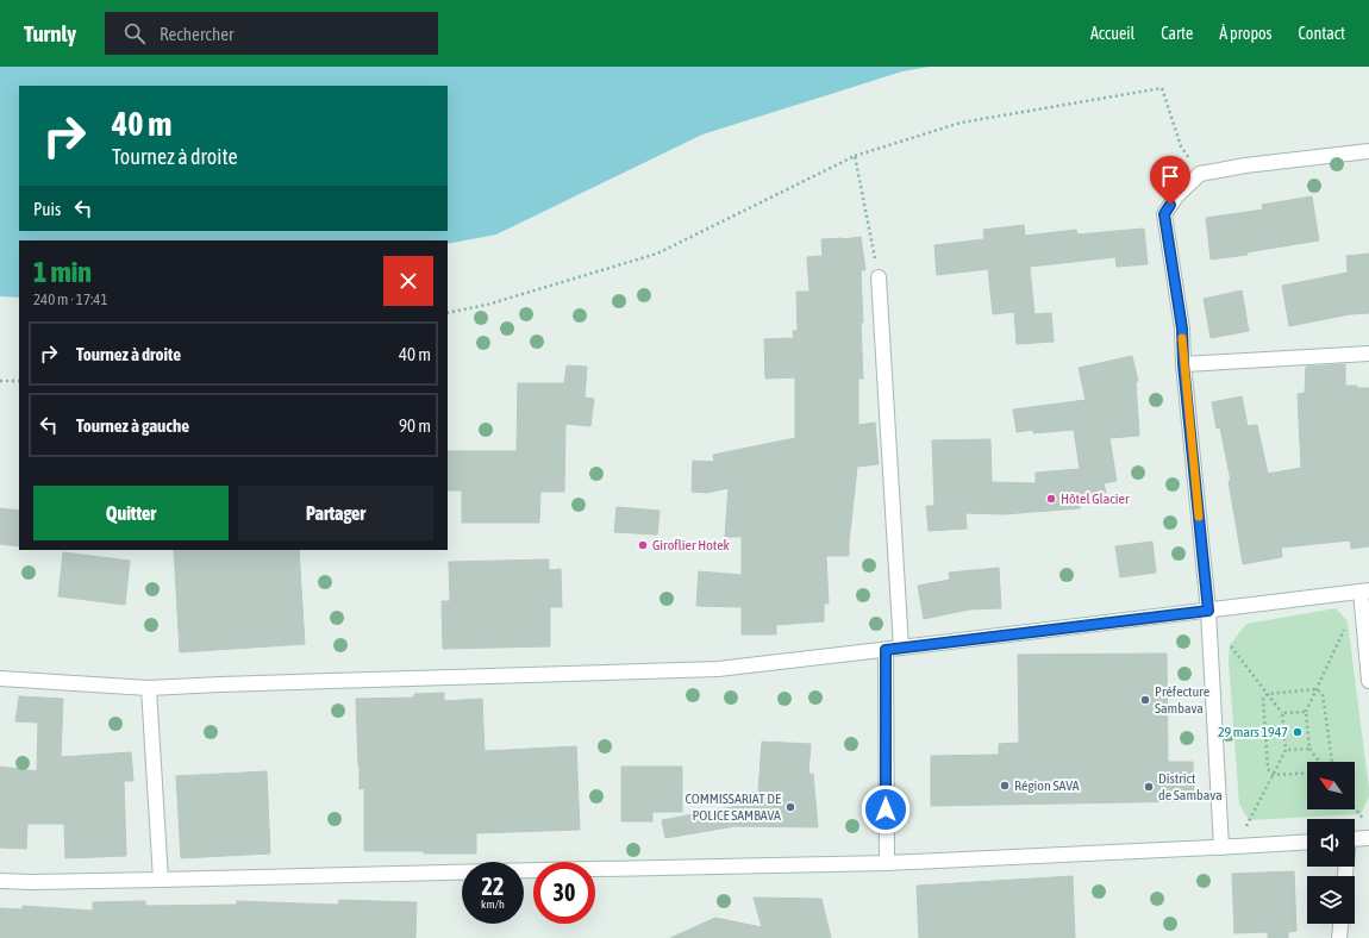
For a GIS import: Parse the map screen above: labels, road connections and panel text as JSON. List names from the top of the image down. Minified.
{"places":["Hôtel Glacier","Giroflier Hotek","Préfecture Sambava","29 mars 1947","Région SAVA","District de Sambava","COMMISSARIAT DE POLICE SAMBAVA"],"north":"top left","page":{"header":"Turnly","search":"Rechercher","nav":["Accueil","Carte","À propos","Contact"],"turn":["40 m","Tournez à droite"],"then":"Puis","heading":["1 min","240 m · 17:41"],"list":[{"name":"Tournez à droite","value":"40 m"},{"name":"Tournez à gauche","value":"90 m"}],"buttons":["Quitter","Partager"],"speed":"22 km/h","limit":"30"}}
